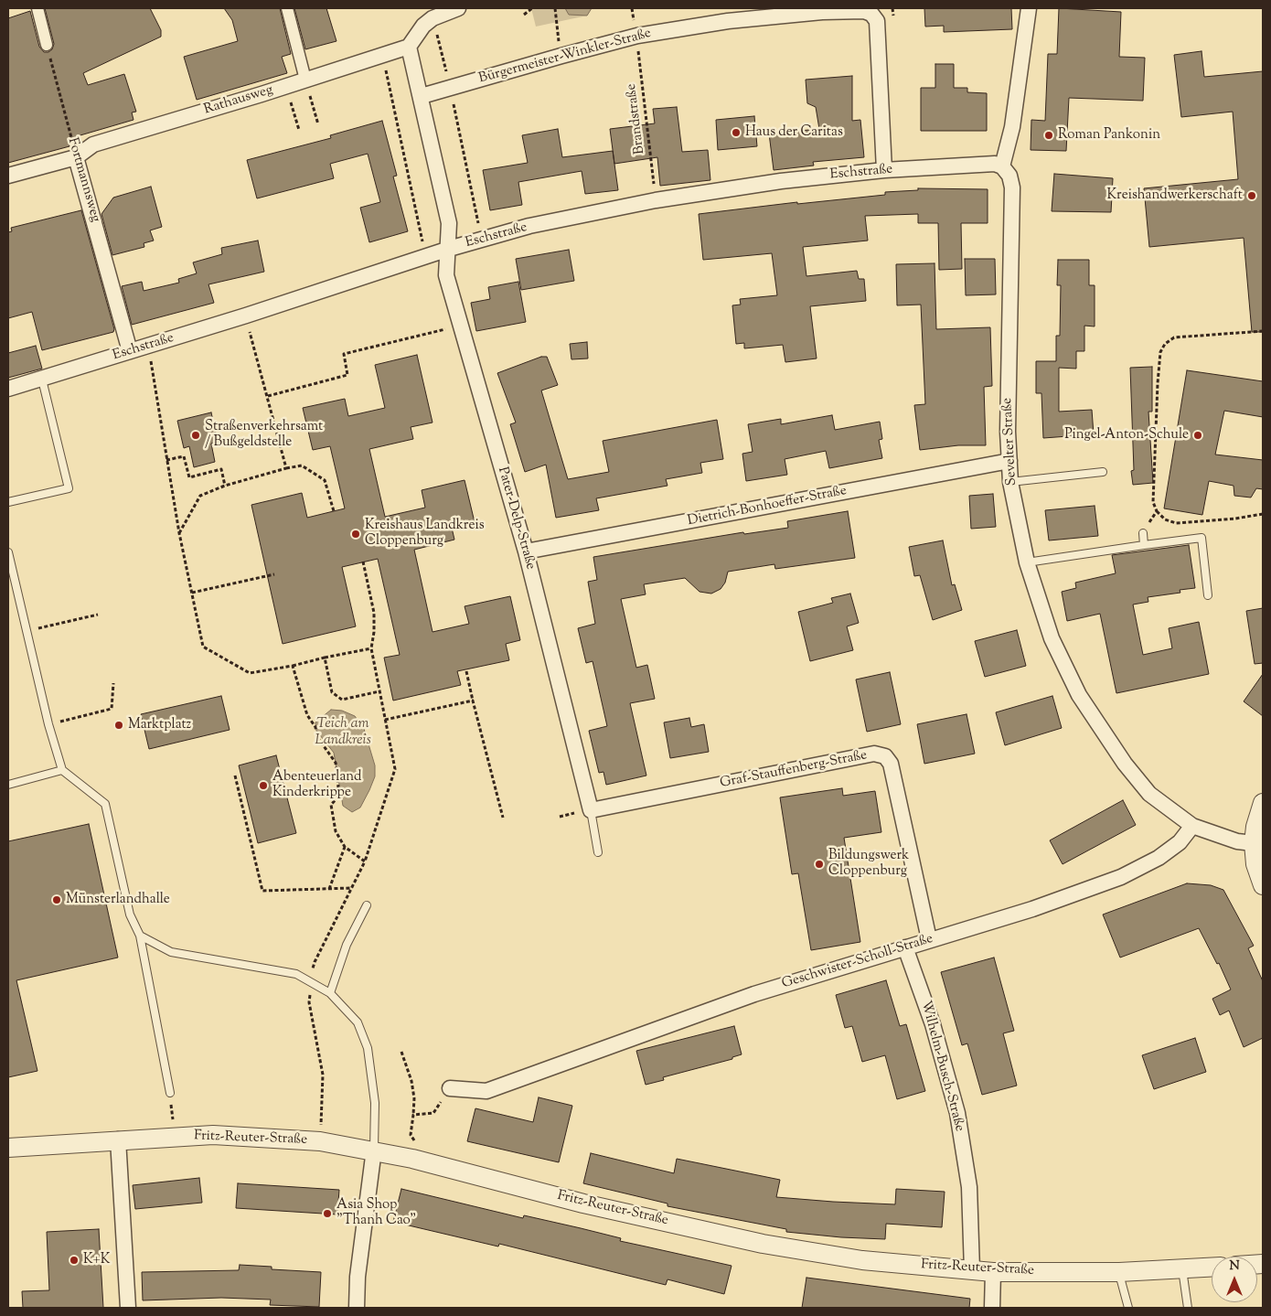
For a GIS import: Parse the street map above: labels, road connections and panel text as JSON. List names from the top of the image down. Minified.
{"streets":{"street":["Bürgermeister-Winkler-Straße","Rathausweg","Eschstraße","Fortmannsweg","Sevelter Straße","Dietrich-Bonhoeffer-Straße","Pater-Delp-Straße","Graf-Stauffenberg-Straße","Geschwister-Scholl-Straße","Wilhelm-Busch-Straße","Fritz-Reuter-Straße"],"path":["Brandstraße"]},"crossings":[["Bürgermeister-Winkler-Straße","Brandstraße"],["Bürgermeister-Winkler-Straße","Eschstraße"],["Rathausweg","Fortmannsweg"],["Brandstraße","Eschstraße"],["Eschstraße","Fortmannsweg"],["Eschstraße","Sevelter Straße"],["Eschstraße","Pater-Delp-Straße"],["Sevelter Straße","Dietrich-Bonhoeffer-Straße"],["Sevelter Straße","Geschwister-Scholl-Straße"],["Dietrich-Bonhoeffer-Straße","Pater-Delp-Straße"],["Pater-Delp-Straße","Graf-Stauffenberg-Straße"],["Graf-Stauffenberg-Straße","Geschwister-Scholl-Straße"],["Geschwister-Scholl-Straße","Wilhelm-Busch-Straße"],["Wilhelm-Busch-Straße","Fritz-Reuter-Straße"]],"water":["Teich am Landkreis"],"places":["Haus der Caritas","Roman Pankonin","Kreishandwerkerschaft","Straßenverkehrsamt / Bußgeldstelle","Pingel-Anton-Schule","Kreishaus Landkreis Cloppenburg","Marktplatz","Abenteuerland Kinderkrippe","Bildungswerk Cloppenburg","Münsterlandhalle","Asia Shop \"Thanh Cao\"","K+K"],"north":"top"}
